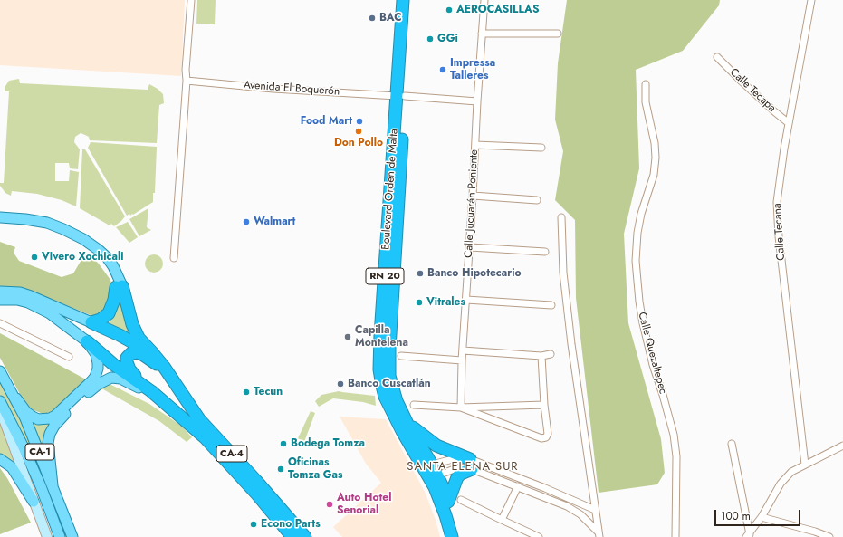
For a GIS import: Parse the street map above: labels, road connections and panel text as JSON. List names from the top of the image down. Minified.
{"streets":{"highway":["Boulevard Orden de Malta","RN 20","CA-4"],"main road":["CA-1"],"street":["Avenida El Boquerón","Calle Tecapa","Calle Jucuarán Poniente","Calle Tecana","Calle Quezaltepec"]},"crossings":[["Avenida El Boquerón","Boulevard Orden de Malta"],["Avenida El Boquerón","Calle Jucuarán Poniente"],["Calle Tecapa","Calle Tecana"]],"districts":["SANTA ELENA SUR"],"places":["AEROCASILLAS","BAC","GGi","Impressa Talleres","Food Mart","Don Pollo","Walmart","Vivero Xochicali","Banco Hipotecario","Vitrales","Capilla Montelena","Banco Cuscatlán","Tecun","Bodega Tomza","Oficinas Tomza Gas","Auto Hotel Senorial","Econo Parts"],"scale_bar":"100 m"}
